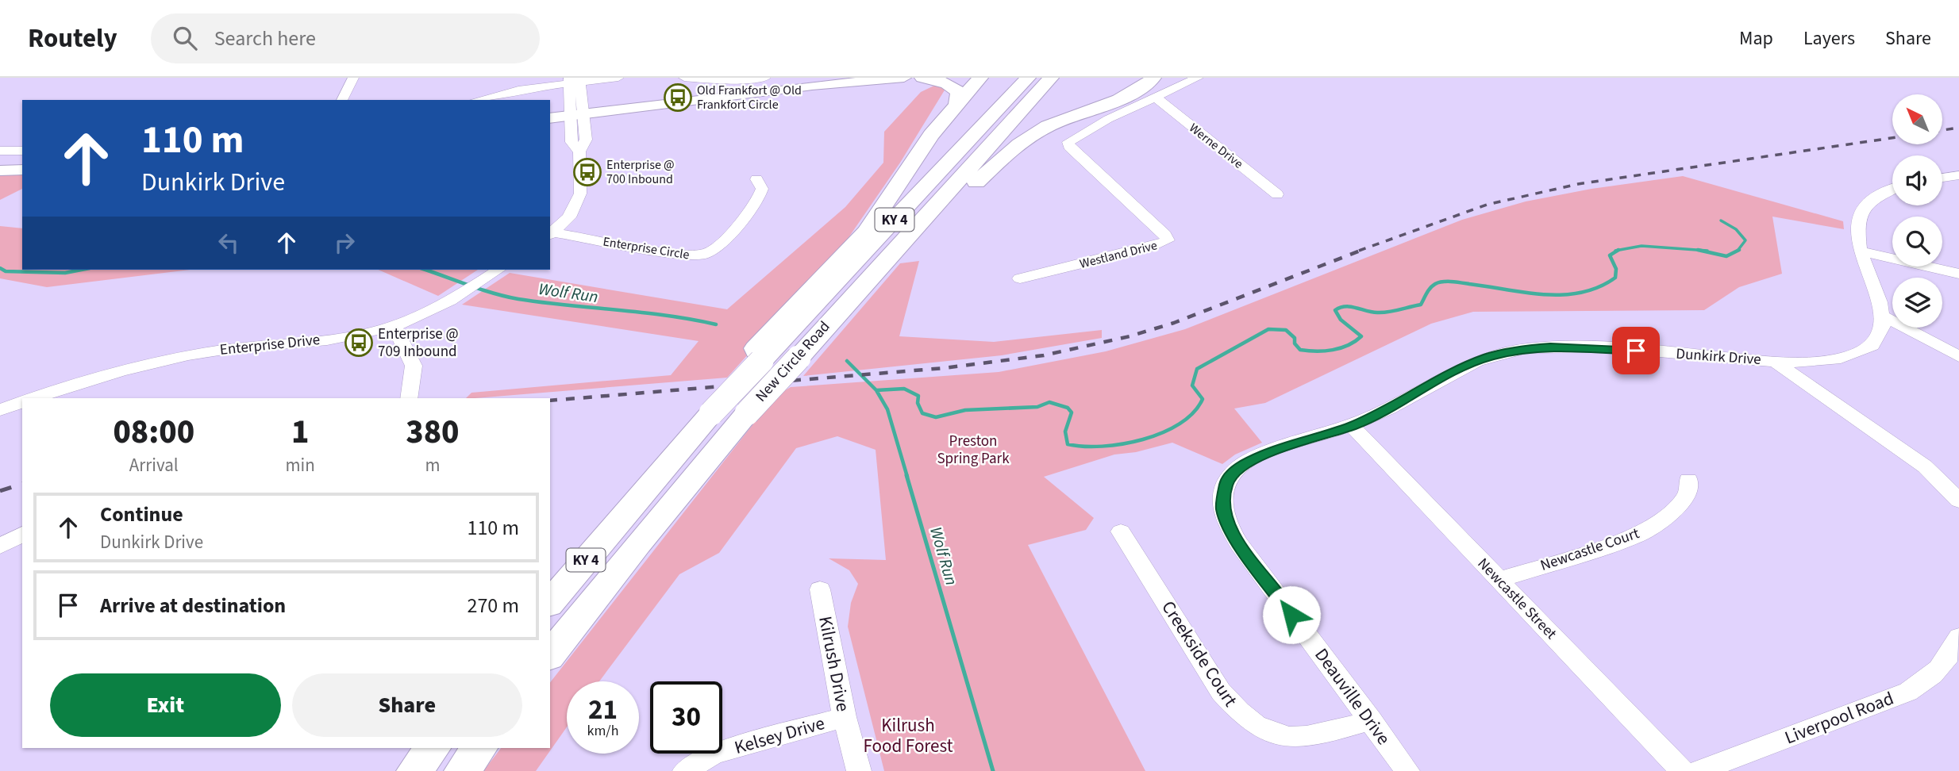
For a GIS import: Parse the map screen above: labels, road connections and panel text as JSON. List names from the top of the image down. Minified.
{"streets":{"highway":["KY 4","New Circle Road"],"street":["Werne Drive","Enterprise Circle","Westland Drive","Enterprise Drive","Dunkirk Drive","Newcastle Court","Newcastle Street","Creekside Court","Kilrush Drive","Deauville Drive","Liverpool Road","Kelsey Drive"]},"crossings":[["Werne Drive","Westland Drive"],["Dunkirk Drive","Newcastle Street"],["Dunkirk Drive","Deauville Drive"],["Newcastle Court","Newcastle Street"],["Creekside Court","Deauville Drive"],["Kilrush Drive","Kelsey Drive"]],"water":["Wolf Run"],"parks":["Preston Spring Park","Kilrush Food Forest"],"places":{"bus stop":["Old Frankfort @ Old Frankfort Circle","Enterprise @ 700 Inbound","Enterprise @ 709 Inbound"]},"north":"top left","page":{"header":"Routely","search":"Search here","nav":["Map","Layers","Share"],"turn":["110 m","Dunkirk Drive"],"eta":["08:00","Arrival","1","min","380","m"],"list":[{"name":"Continue","note":"Dunkirk Drive","value":"110 m"},{"name":"Arrive at destination","value":"270 m"}],"buttons":["Exit","Share"],"speed":"21 km/h","limit":"30"}}
